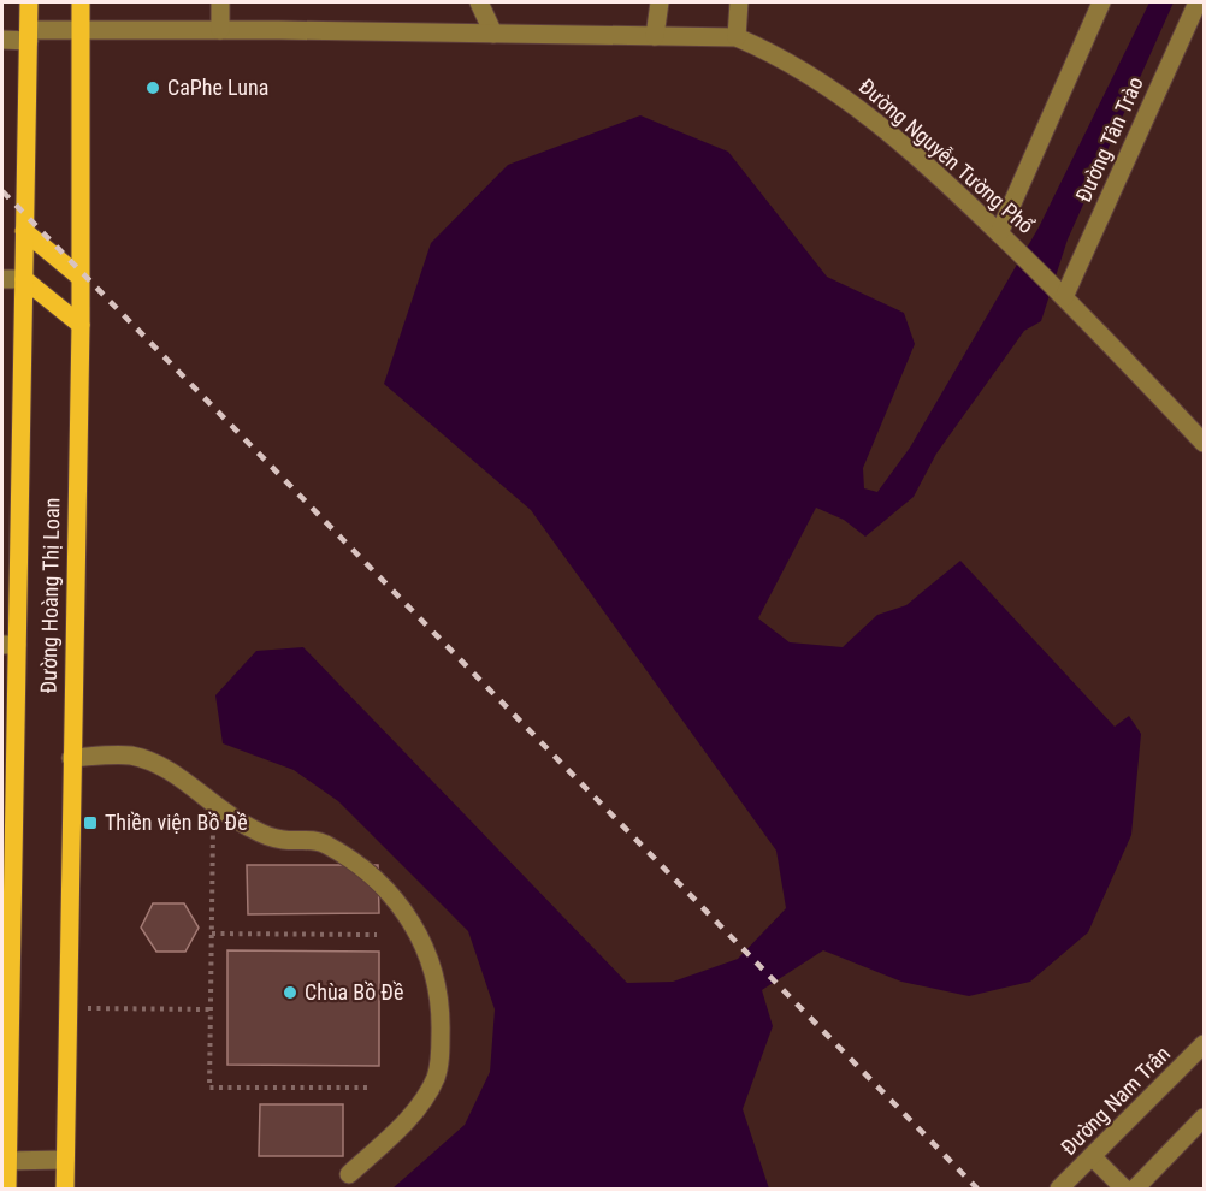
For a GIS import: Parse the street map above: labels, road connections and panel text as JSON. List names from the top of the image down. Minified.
{"streets":{"main road":["Đường Hoàng Thị Loan"],"street":["Đường Tân Trào","Đường Nguyễn Tường Phổ","Đường Nam Trân"]},"crossings":[["Đường Tân Trào","Đường Nguyễn Tường Phổ"],["Đường Nguyễn Tường Phổ","Đường Hoàng Thị Loan"]],"places":{"other":["CaPhe Luna","Chùa Bồ Đề"],"transit":["Thiền viện Bồ Đề"]}}
